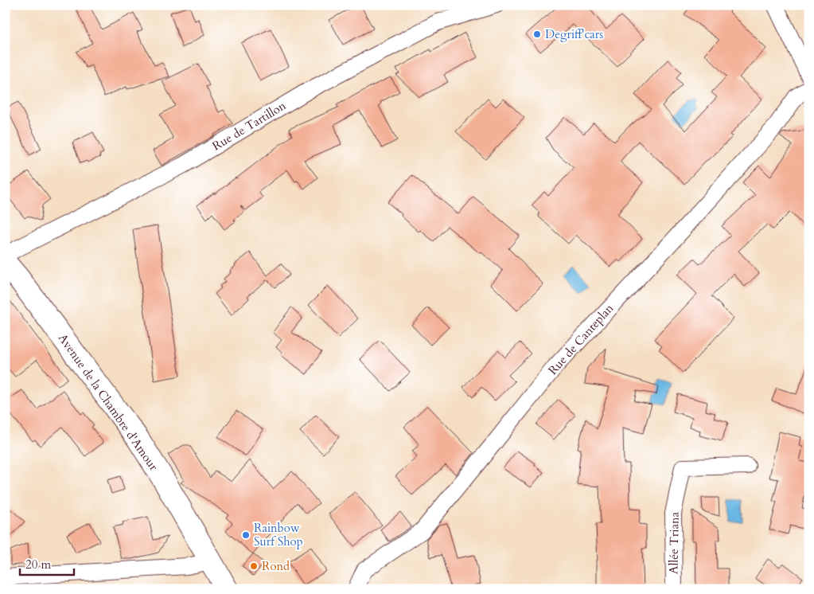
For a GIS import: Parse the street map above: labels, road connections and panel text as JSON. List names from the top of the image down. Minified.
{"streets":{"main road":["Avenue de la Chambre d'Amour"],"street":["Rue de Tartillon","Rue de Canteplan","Allée Triana"]},"places":["Degriff'cars","Rainbow Surf Shop","Rond"],"scale_bar":"20 m"}
